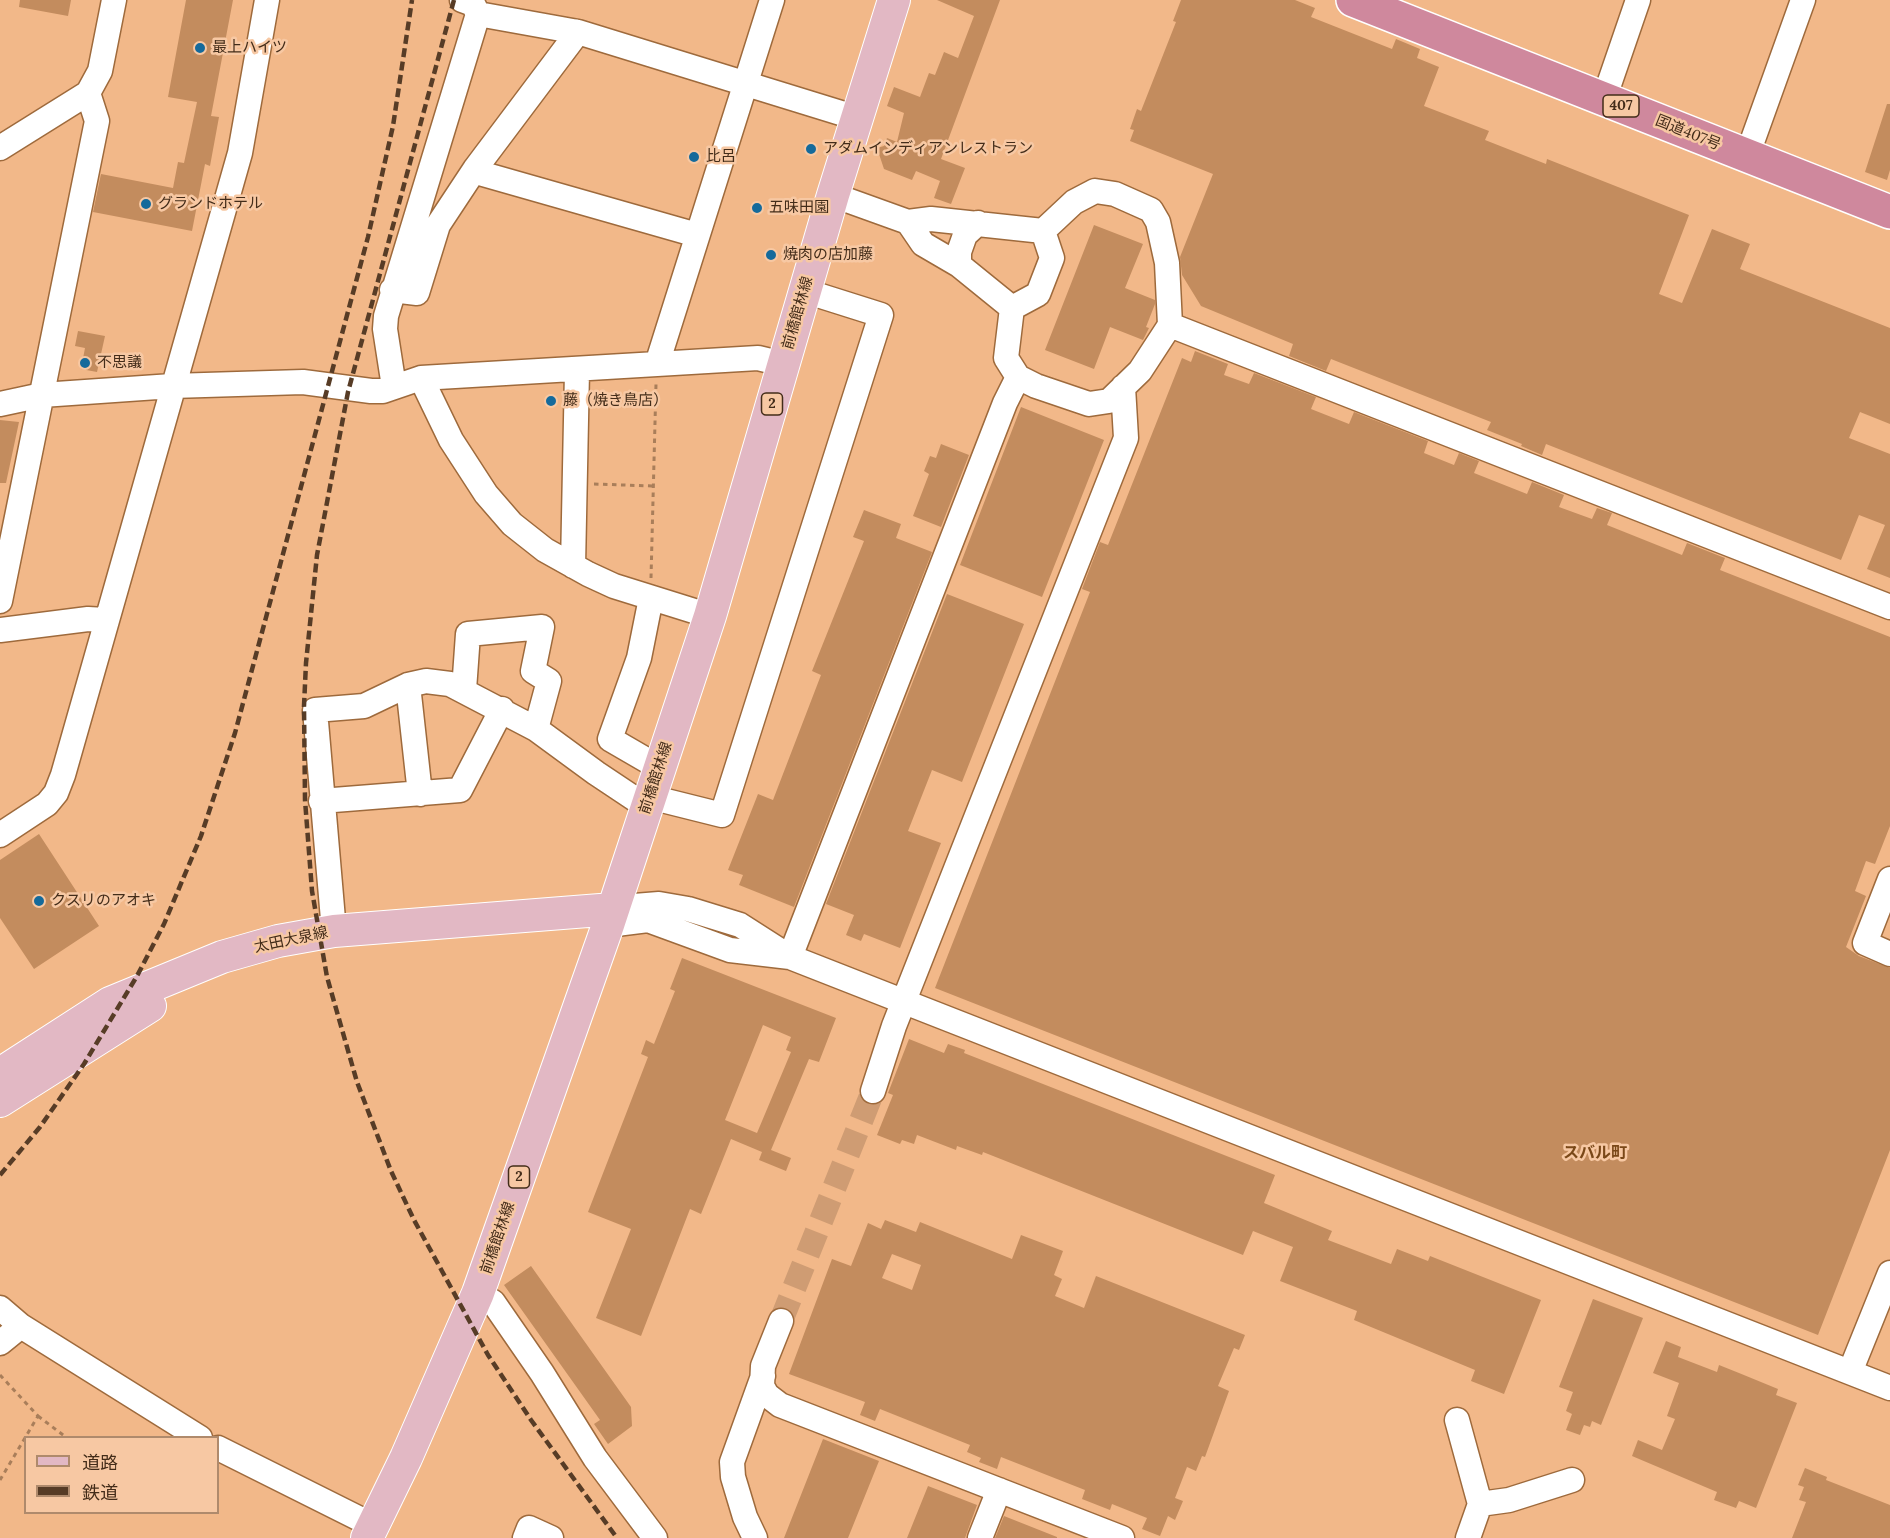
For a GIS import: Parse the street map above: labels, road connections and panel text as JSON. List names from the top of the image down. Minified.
{"streets":{"highway":["407","国道407号"],"main road":["前橋館林線","2","太田大泉線"]},"crossings":[["前橋館林線","太田大泉線"]],"districts":["スバル町"],"places":["最上ハイツ","アダムインディアンレストラン","比呂","グランドホテル","五味田園","焼肉の店加藤","不思議","藤（焼き鳥店）","クスリのアオキ"],"legend":["道路","鉄道"]}
